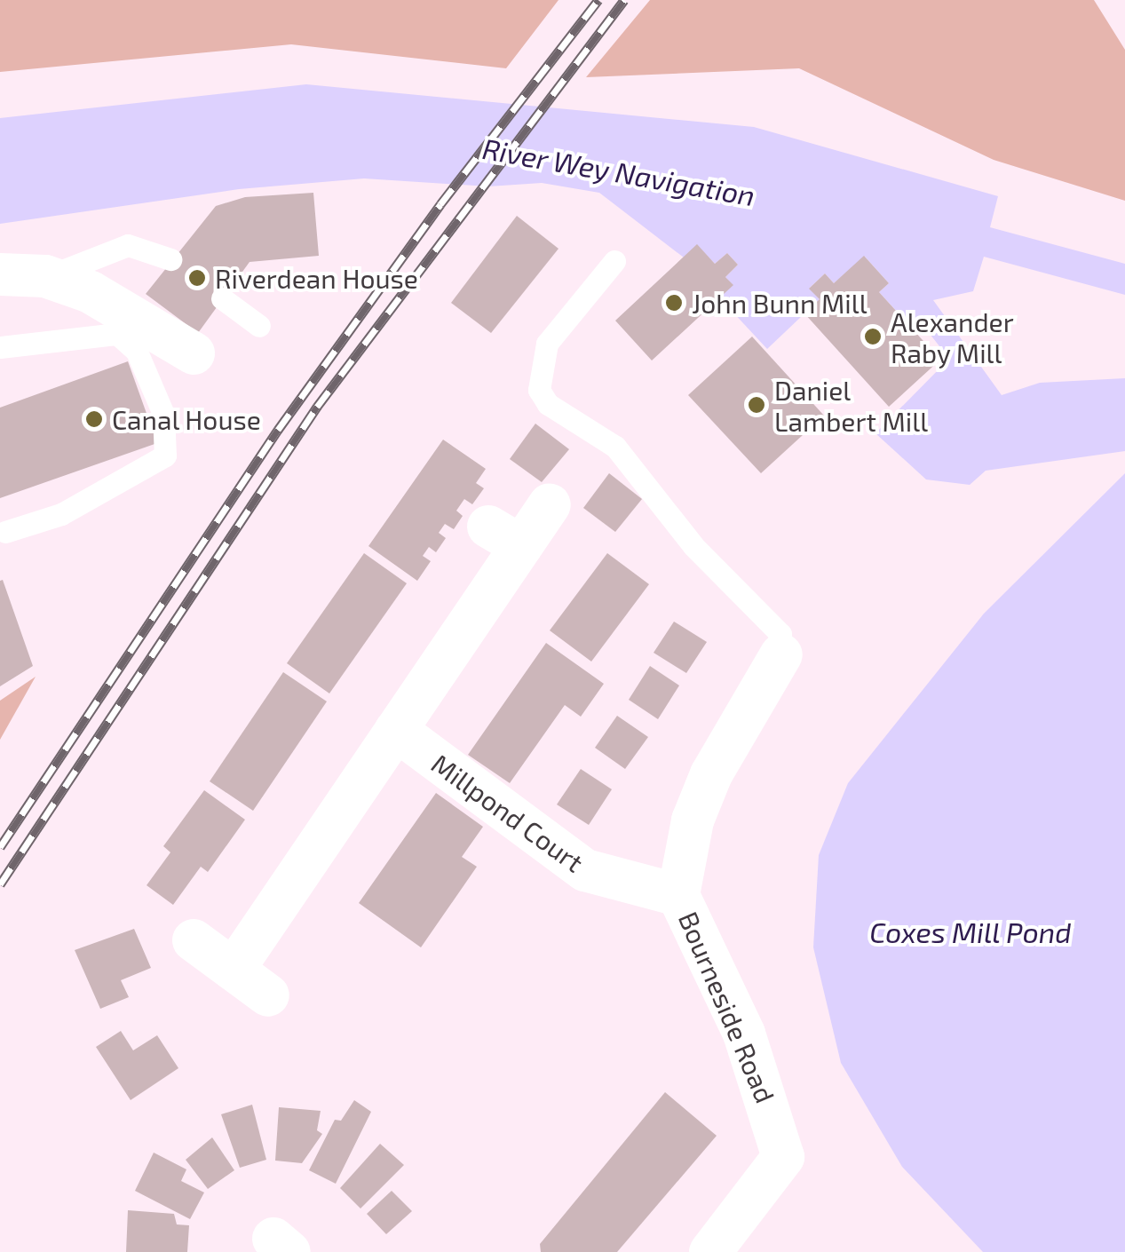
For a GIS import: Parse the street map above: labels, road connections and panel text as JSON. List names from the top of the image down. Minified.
{"streets":{"street":["Millpond Court","Bourneside Road"]},"crossings":[["Millpond Court","Bourneside Road"]],"water":["River Wey Navigation","Coxes Mill Pond"],"places":["Riverdean House","John Bunn Mill","Alexander Raby Mill","Daniel Lambert Mill","Canal House"]}
